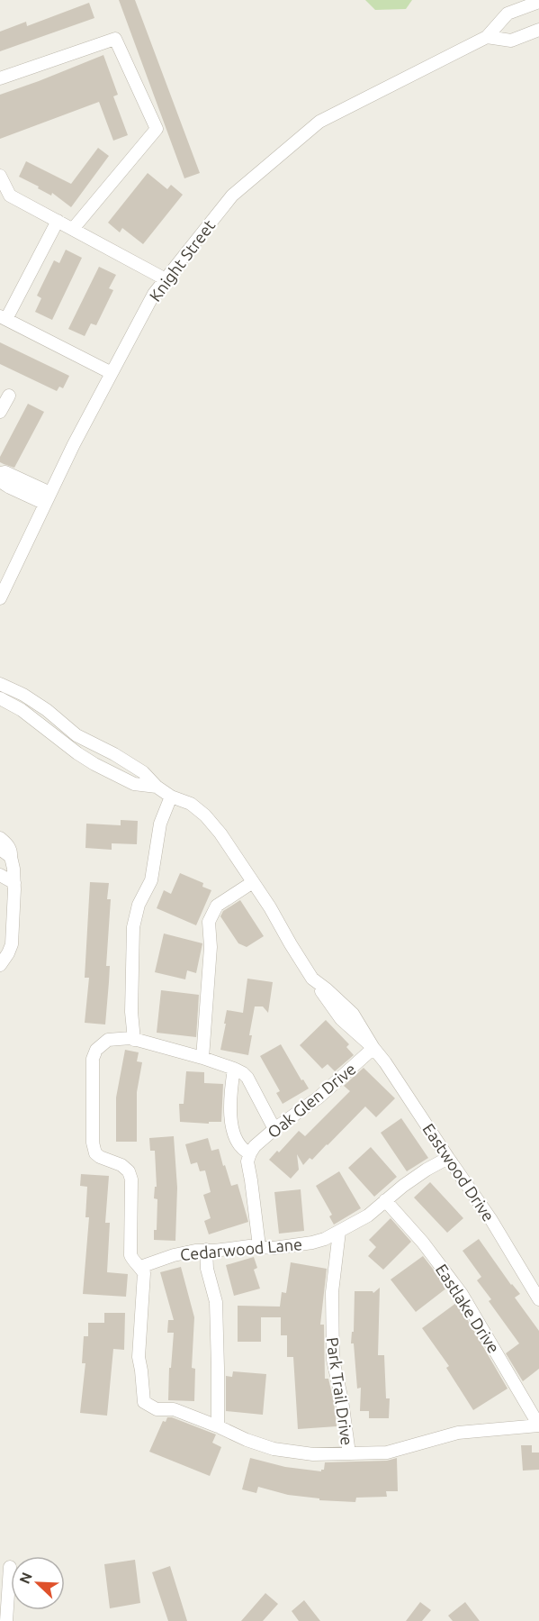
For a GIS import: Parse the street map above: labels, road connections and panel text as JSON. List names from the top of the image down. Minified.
{"streets":{"street":["Knight Street","Oak Glen Drive","Eastwood Drive","Cedarwood Lane","Eastlake Drive","Park Trail Drive"]},"crossings":[["Oak Glen Drive","Eastwood Drive"],["Eastwood Drive","Cedarwood Lane"],["Cedarwood Lane","Eastlake Drive"],["Cedarwood Lane","Park Trail Drive"]],"north":"top left"}
